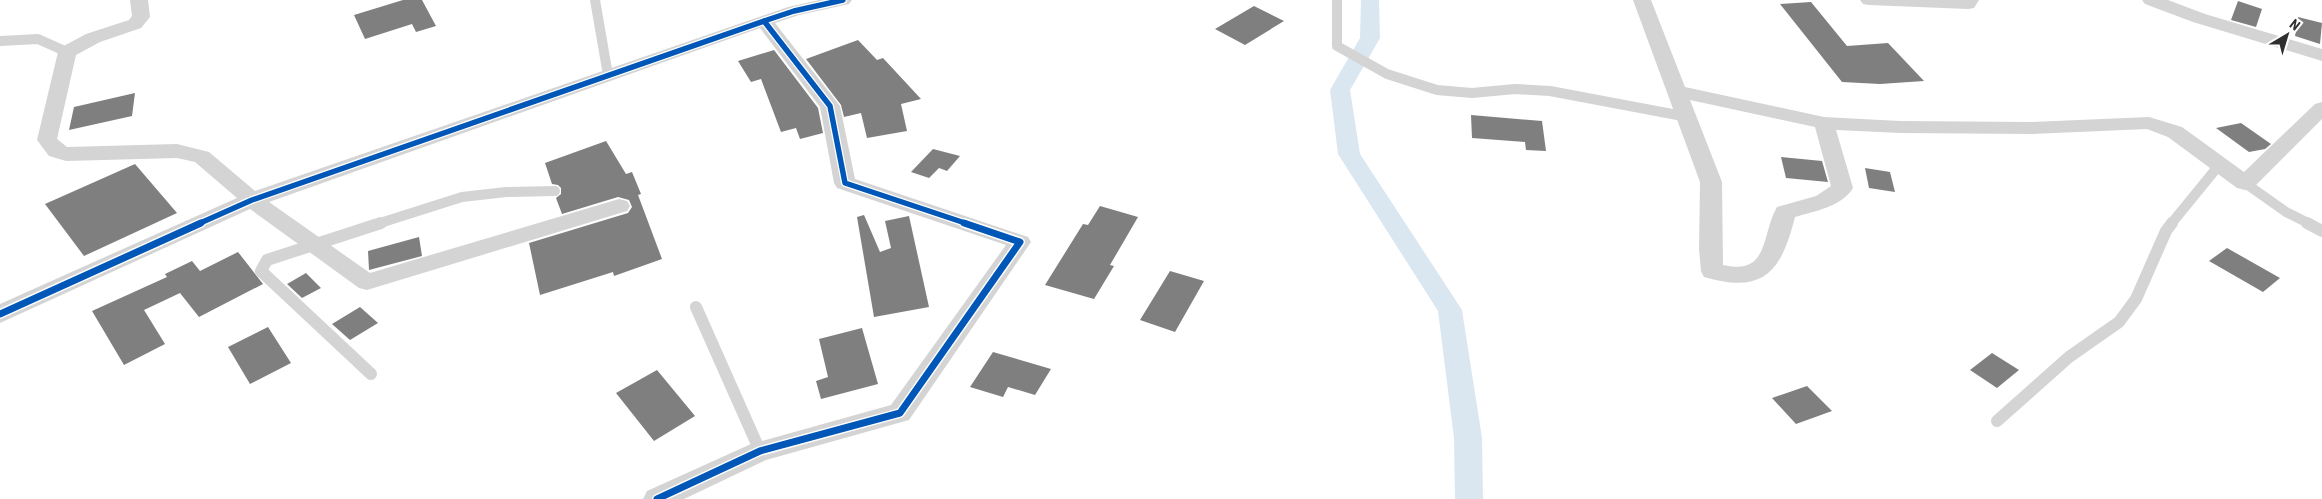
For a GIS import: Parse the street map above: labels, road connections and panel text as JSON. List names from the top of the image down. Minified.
{"north":"top right"}
